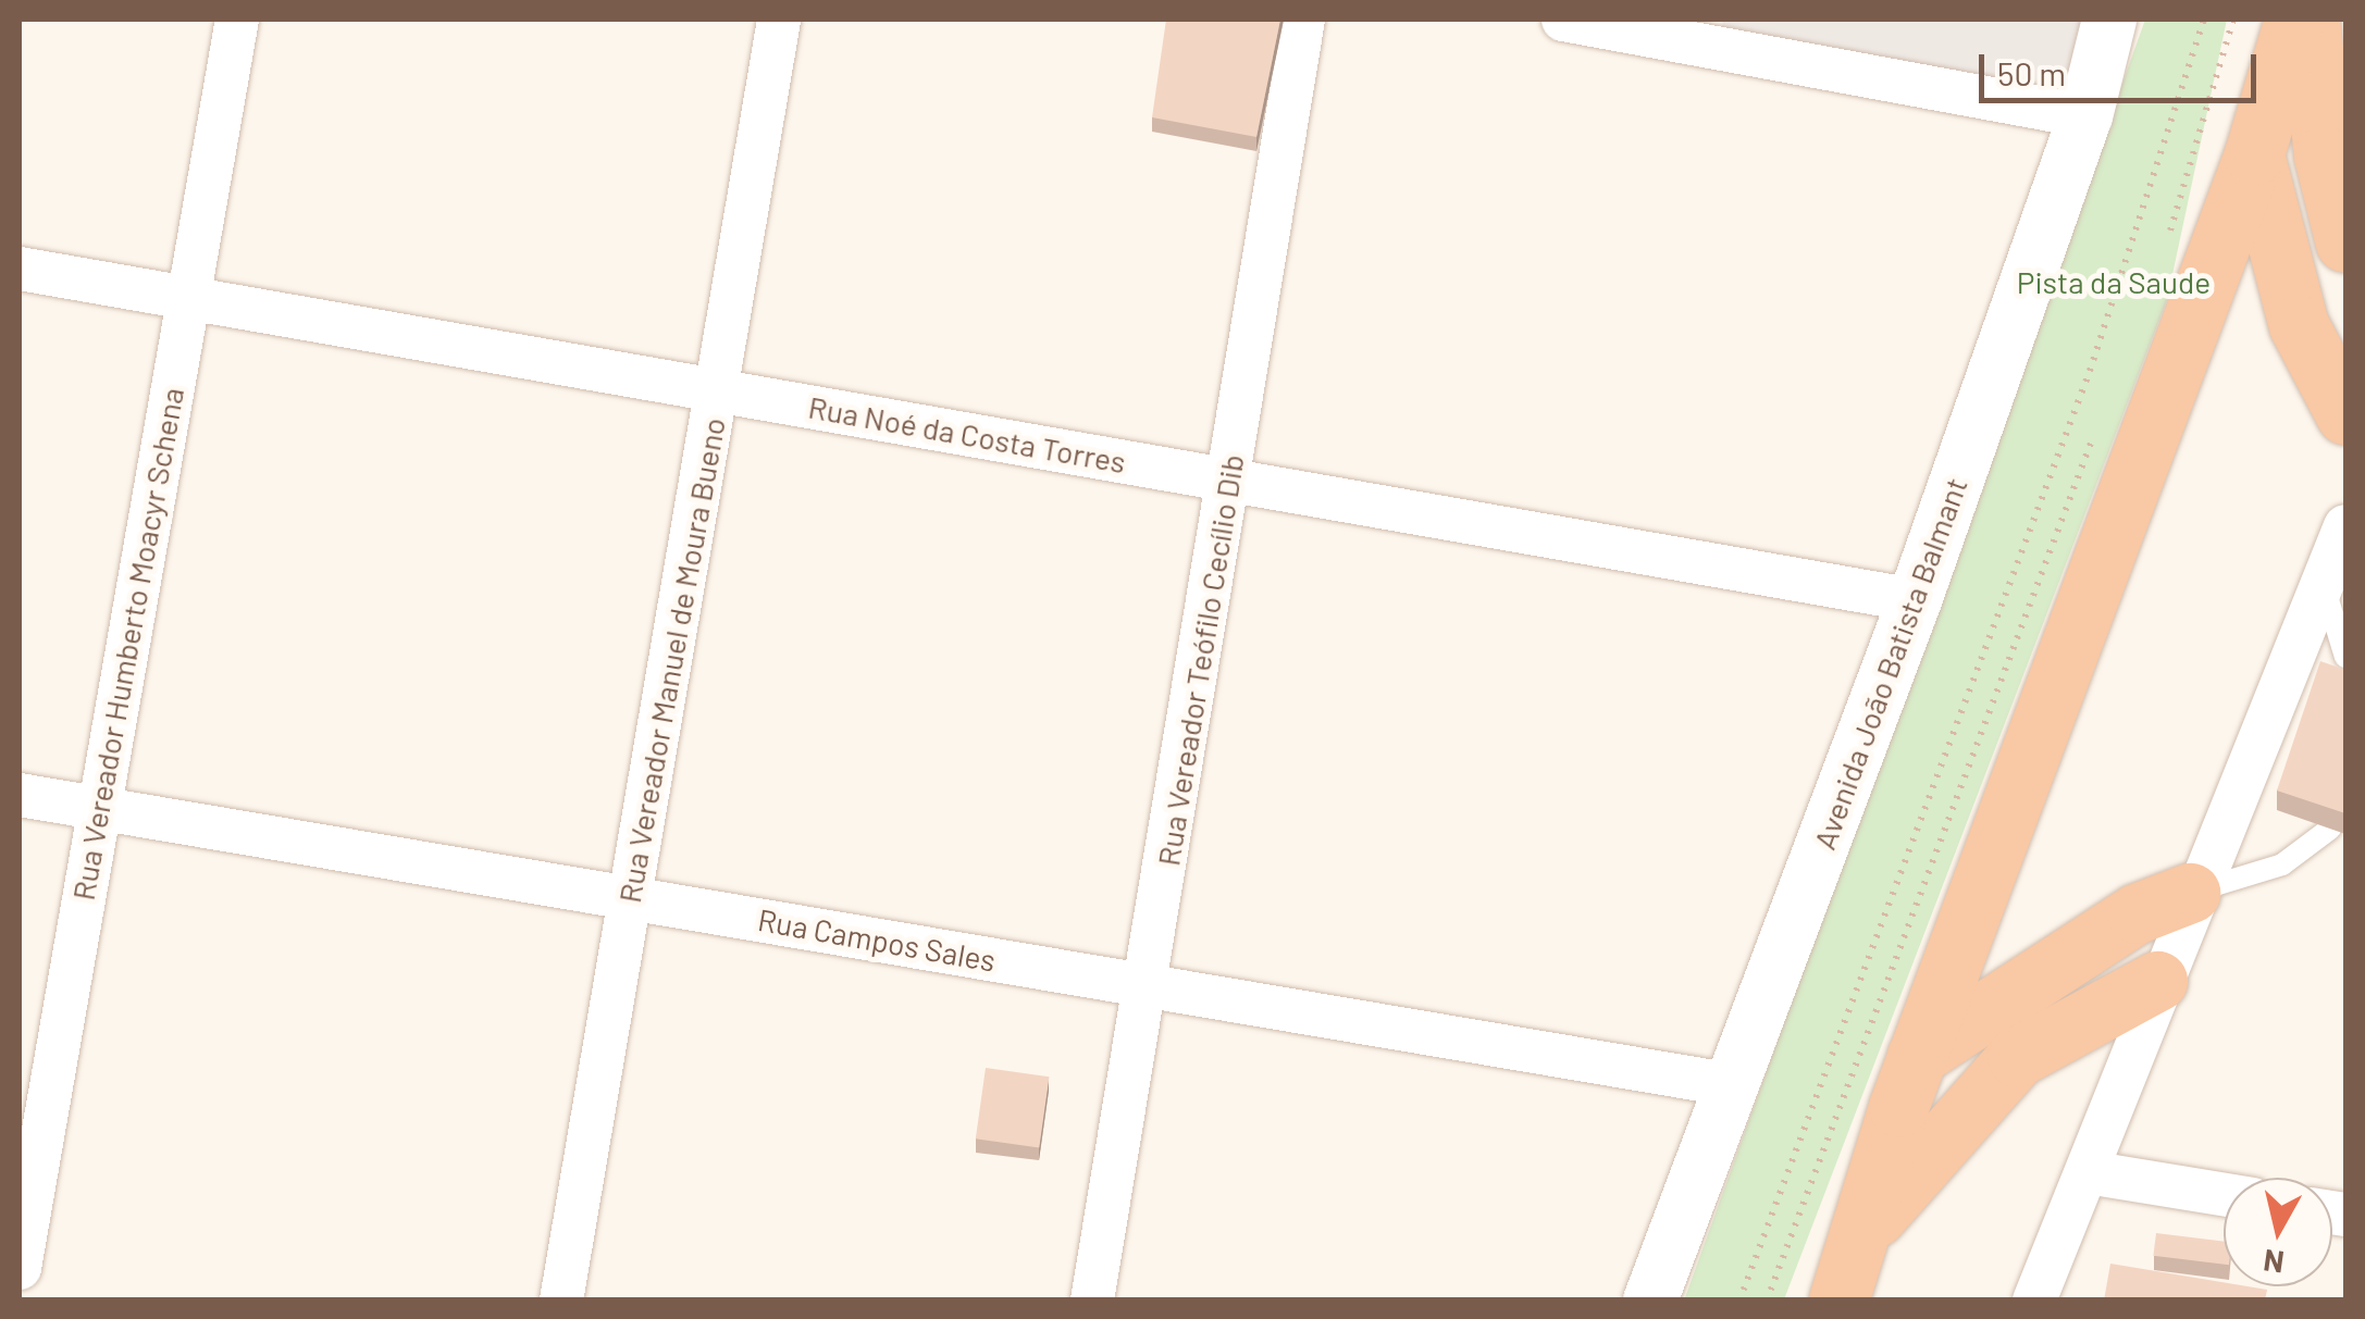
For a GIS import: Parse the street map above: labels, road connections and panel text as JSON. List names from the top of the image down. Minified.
{"streets":{"street":["Rua Noé da Costa Torres","Rua Vereador Humberto Moacyr Schena","Rua Vereador Manuel de Moura Bueno","Rua Vereador Teófilo Cecílio Dib","Avenida João Batista Balmant","Rua Campos Sales"]},"crossings":[["Rua Noé da Costa Torres","Rua Vereador Humberto Moacyr Schena"],["Rua Noé da Costa Torres","Rua Vereador Manuel de Moura Bueno"],["Rua Noé da Costa Torres","Rua Vereador Teófilo Cecílio Dib"],["Rua Noé da Costa Torres","Avenida João Batista Balmant"],["Rua Vereador Humberto Moacyr Schena","Rua Campos Sales"],["Rua Vereador Manuel de Moura Bueno","Rua Campos Sales"],["Rua Vereador Teófilo Cecílio Dib","Rua Campos Sales"],["Avenida João Batista Balmant","Rua Campos Sales"]],"parks":["Pista da Saude"],"scale_bar":"50 m","north":"bottom"}
